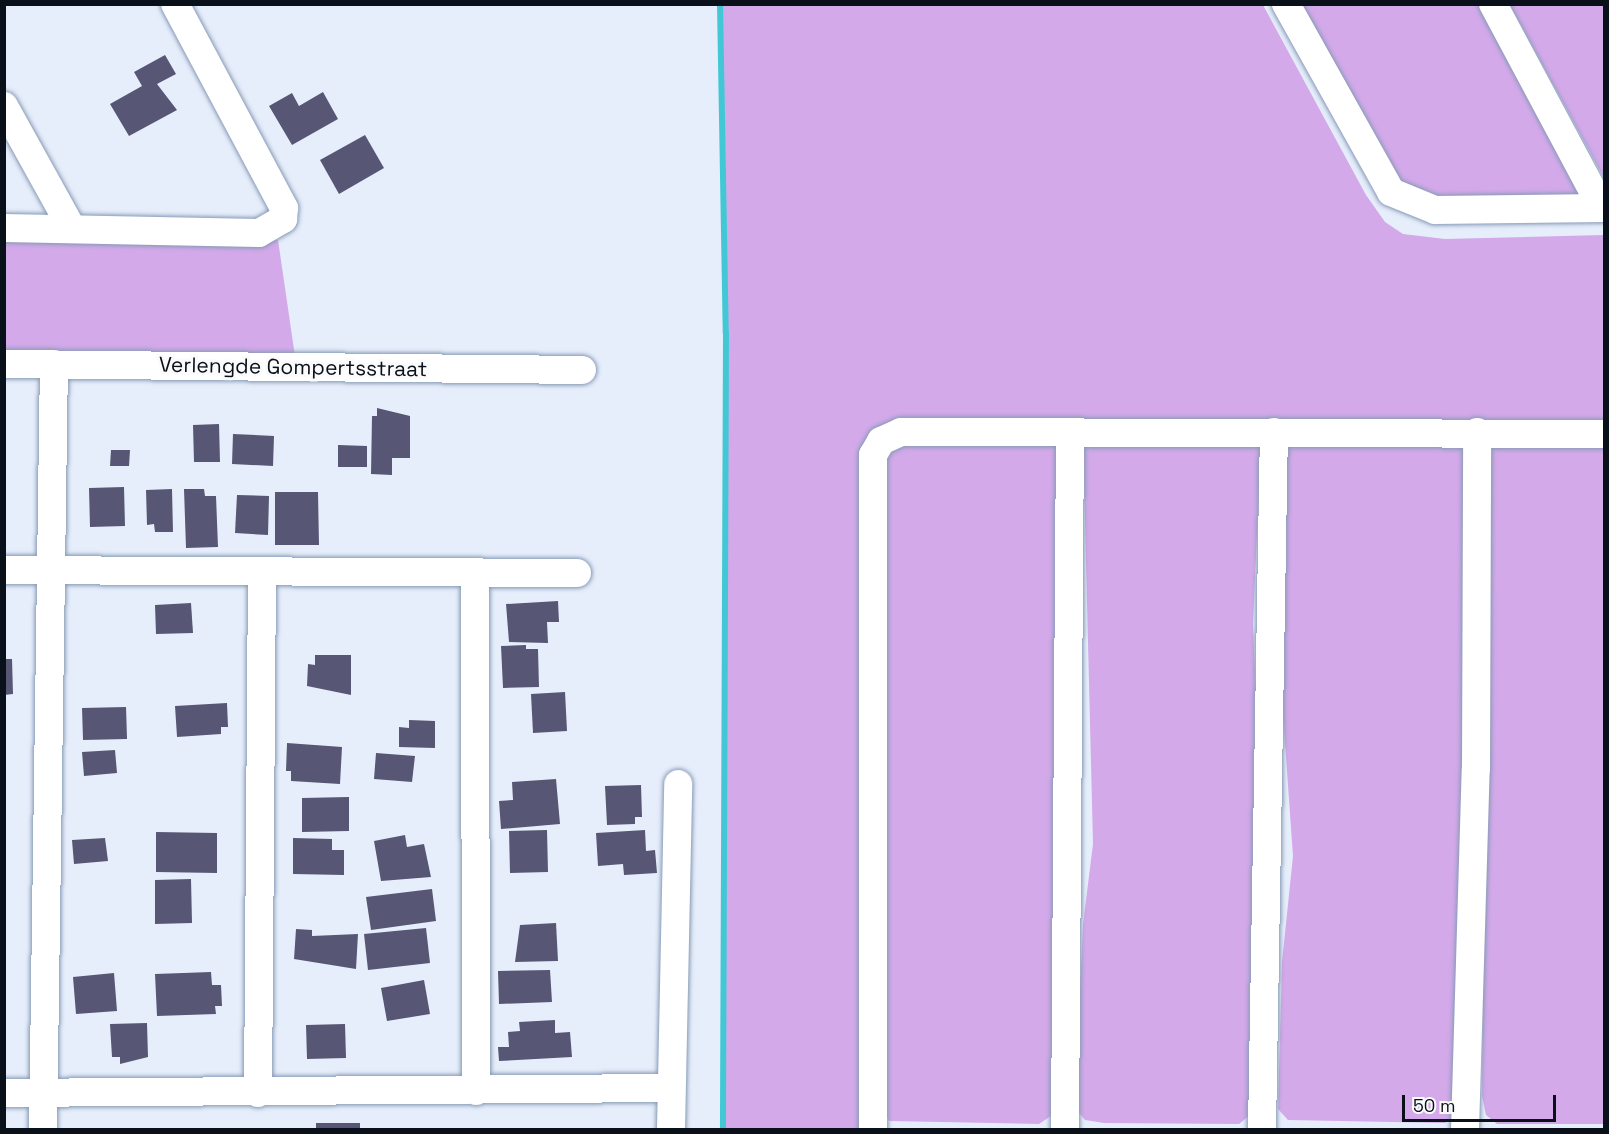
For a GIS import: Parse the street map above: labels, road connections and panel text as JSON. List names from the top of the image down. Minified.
{"streets":{"street":["Verlengde Gompertsstraat"]},"scale_bar":"50 m"}
